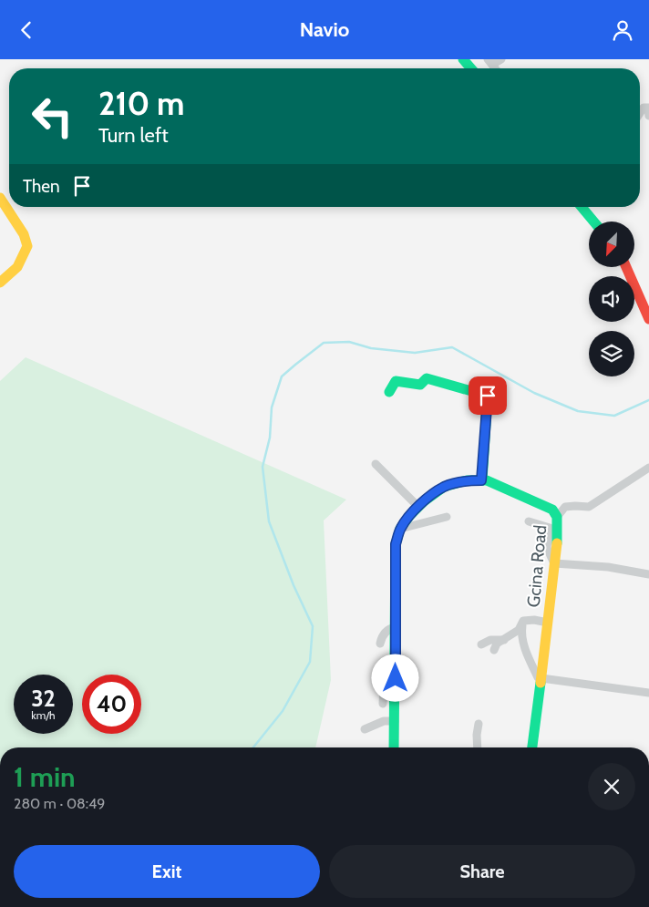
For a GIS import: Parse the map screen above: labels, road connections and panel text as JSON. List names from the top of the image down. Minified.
{"streets":{"main road":["Gcina Road"]},"north":"bottom left","page":{"header":"Navio","turn":["210 m","Turn left"],"then":"Then","speed":"32 km/h","limit":"40","heading":["1 min","280 m · 08:49"],"buttons":["Exit","Share"]}}
